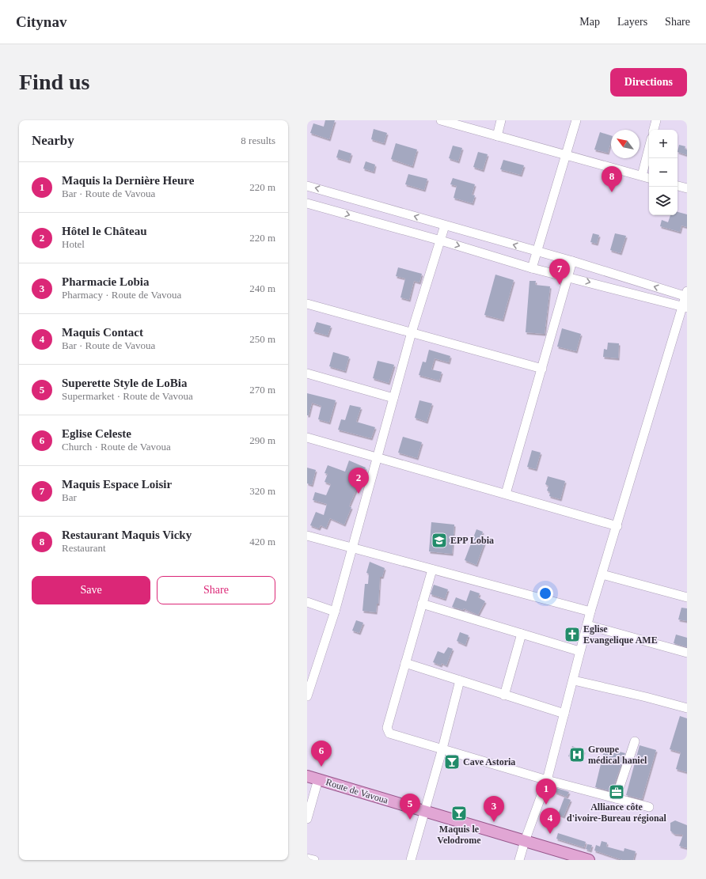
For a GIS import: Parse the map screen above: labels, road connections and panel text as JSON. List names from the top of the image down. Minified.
{"streets":{"main road":["Route de Vavoua"]},"places":{"school or university":["EPP Lobia"],"church":["Eglise Evangelique AME"],"hospital":["Groupe médical haniel"],"bar":["Cave Astoria","Maquis le Velodrome"],"office":["Alliance côte d'ivoire-Bureau régional"]},"north":"top left","page":{"header":"Citynav","nav":["Map","Layers","Share"],"buttons":["Directions",["Save","Share"]],"title":"Find us","heading":["Nearby","8 results"],"map_buttons":["+","−"],"list":[{"mark":"1","name":"Maquis la Dernière Heure","note":"Bar · Route de Vavoua","value":"220 m"},{"mark":"2","name":"Hôtel le Château","note":"Hotel","value":"220 m"},{"mark":"3","name":"Pharmacie Lobia","note":"Pharmacy · Route de Vavoua","value":"240 m"},{"mark":"4","name":"Maquis Contact","note":"Bar · Route de Vavoua","value":"250 m"},{"mark":"5","name":"Superette Style de LoBia","note":"Supermarket · Route de Vavoua","value":"270 m"},{"mark":"6","name":"Eglise Celeste","note":"Church · Route de Vavoua","value":"290 m"},{"mark":"7","name":"Maquis Espace Loisir","note":"Bar","value":"320 m"},{"mark":"8","name":"Restaurant Maquis Vicky","note":"Restaurant","value":"420 m"}],"pins":["8","7","2","6","1","5","3","4"]}}
